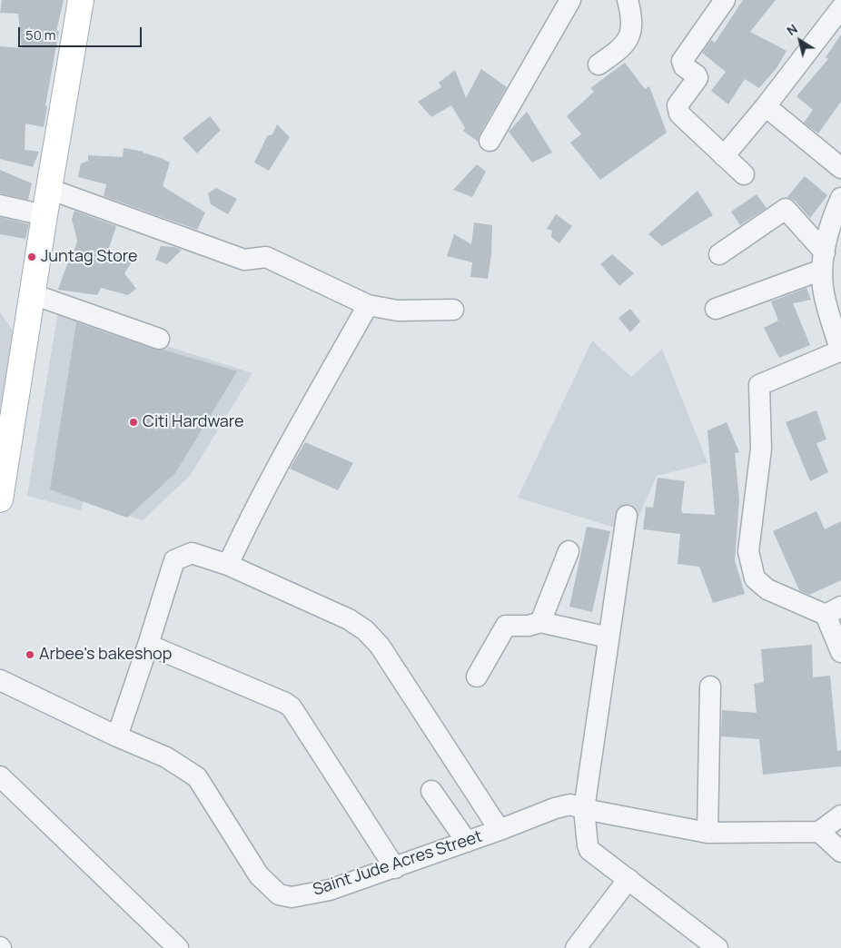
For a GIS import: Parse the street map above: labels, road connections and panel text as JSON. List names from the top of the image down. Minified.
{"streets":{"street":["Saint Jude Acres Street"]},"places":["Juntag Store","Citi Hardware","Arbee's bakeshop"],"scale_bar":"50 m","north":"top left"}
